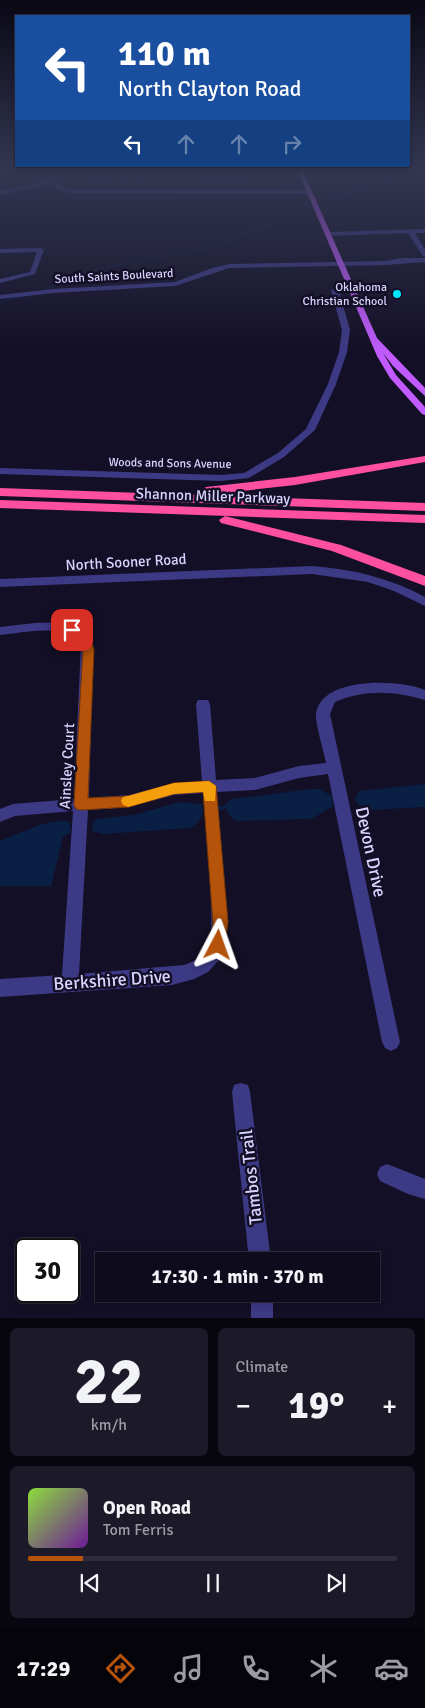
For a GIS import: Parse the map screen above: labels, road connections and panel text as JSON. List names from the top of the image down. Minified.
{"streets":{"highway":["Shannon Miller Parkway"],"street":["South Saints Boulevard","Woods and Sons Avenue","North Sooner Road","Ainsley Court","Devon Drive","Berkshire Drive","Tambos Trail"]},"crossings":[["Ainsley Court","Berkshire Drive"]],"places":["Oklahoma Christian School"],"page":{"turn":["110 m","North Clayton Road"],"limit":"30","trip":"17:30 · 1 min · 370 m","tile":[["22","km/h"],"Climate"],"heat":["−","19°","+"],"song":["Open Road","Tom Ferris"],"tabs":"17:29"}}
